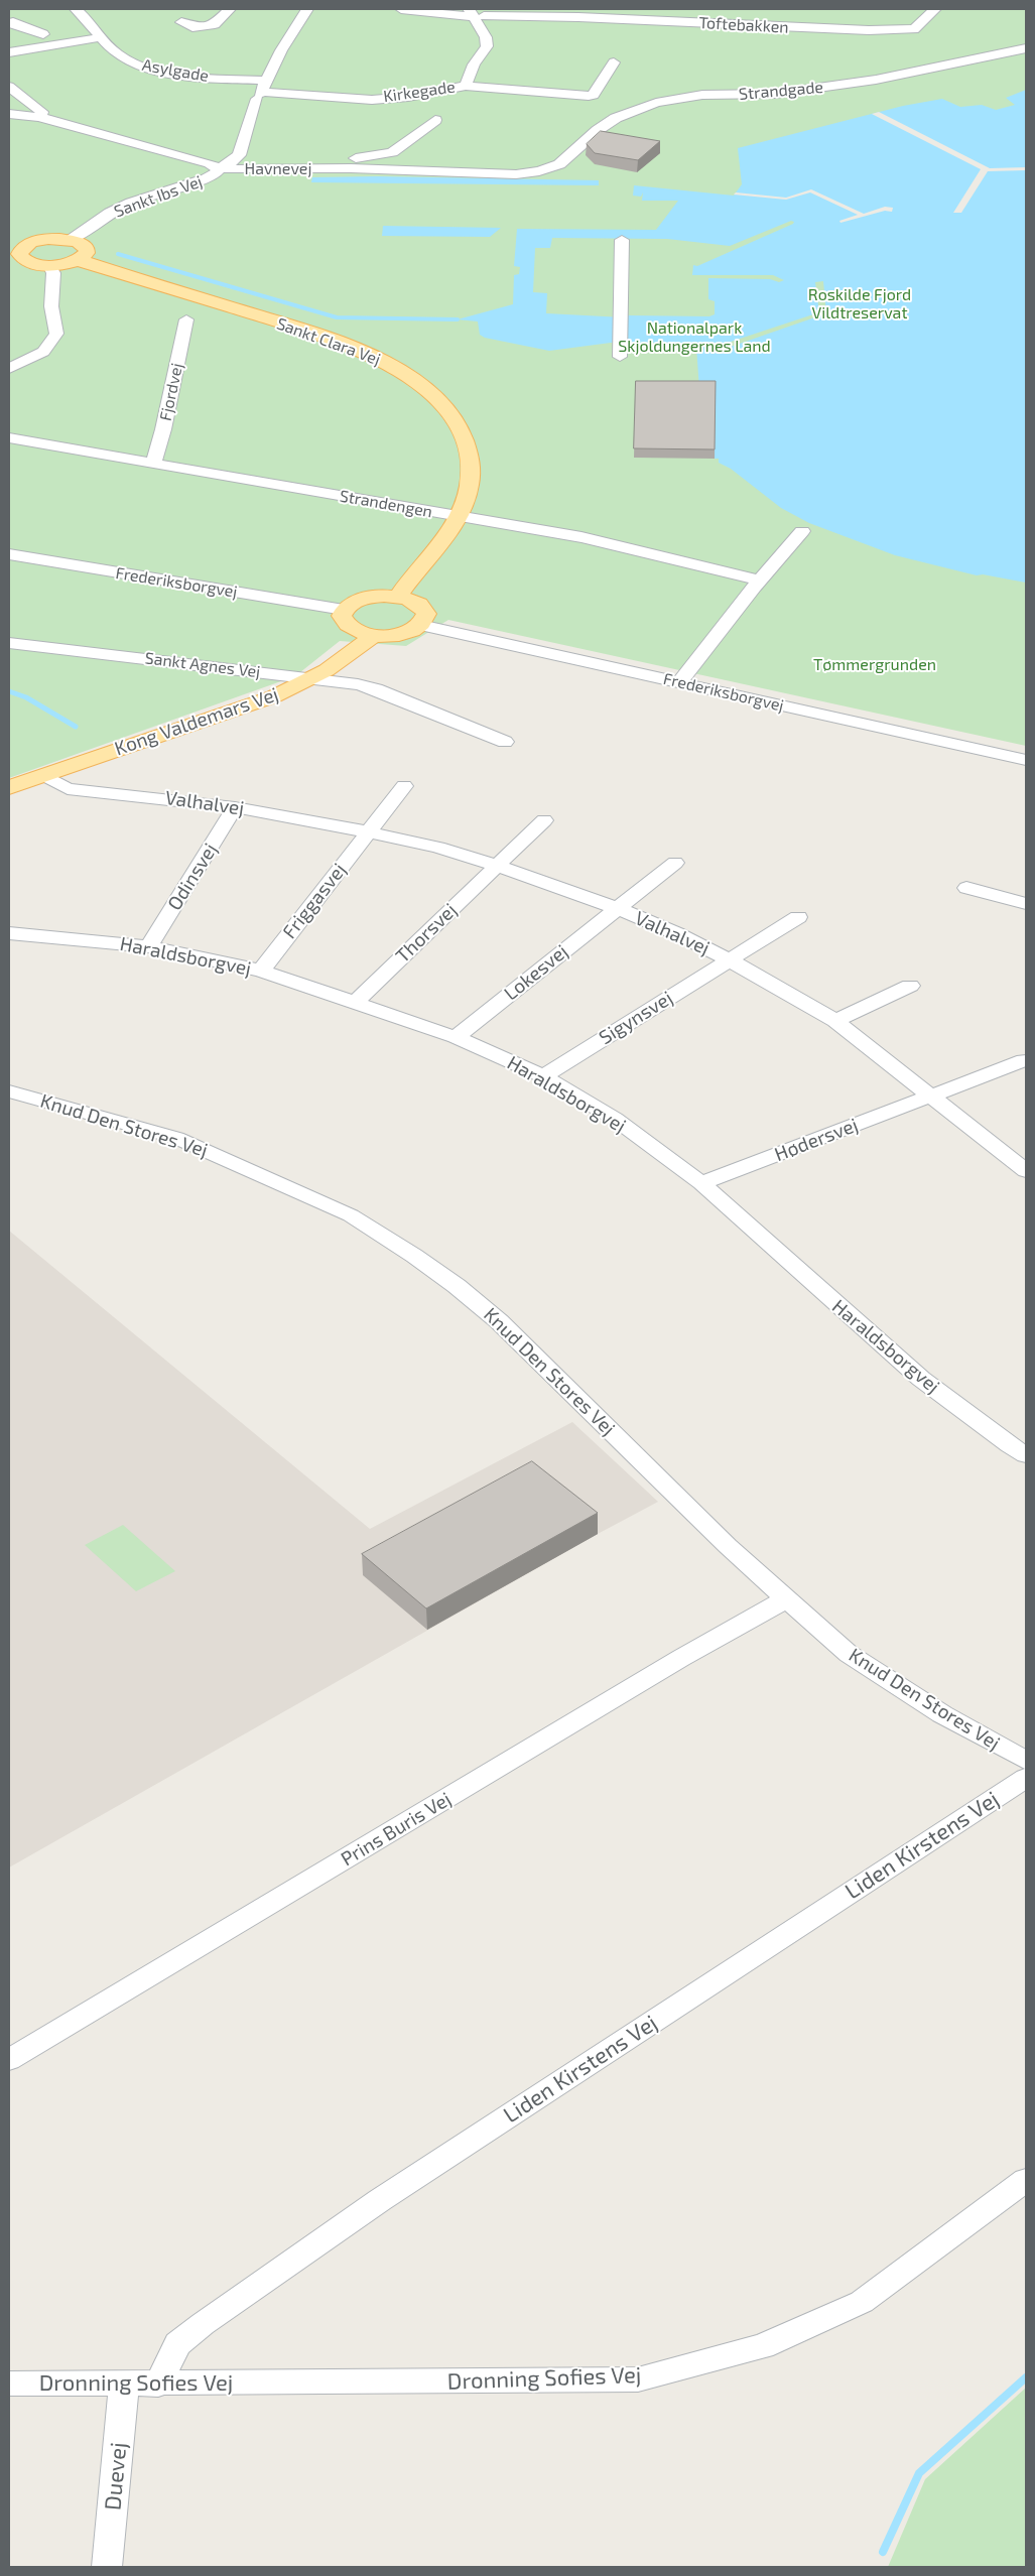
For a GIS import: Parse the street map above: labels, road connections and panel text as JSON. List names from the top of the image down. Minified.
{"streets":{"main road":["Sankt Clara Vej","Kong Valdemars Vej"],"street":["Toftebakken","Asylgade","Strandgade","Kirkegade","Havnevej","Sankt Ibs Vej","Fjordvej","Strandengen","Frederiksborgvej","Sankt Agnes Vej","Valhalvej","Odinsvej","Friggasvej","Thorsvej","Haraldsborgvej","Lokesvej","Sigynsvej","Knud Den Stores Vej","Hødersvej","Prins Buris Vej","Liden Kirstens Vej","Dronning Sofies Vej","Duevej"]},"crossings":[["Asylgade","Kirkegade"],["Asylgade","Sankt Ibs Vej"],["Strandgade","Havnevej"],["Kirkegade","Sankt Ibs Vej"],["Havnevej","Sankt Ibs Vej"],["Sankt Clara Vej","Strandengen"],["Fjordvej","Strandengen"],["Sankt Agnes Vej","Kong Valdemars Vej"],["Kong Valdemars Vej","Valhalvej"],["Valhalvej","Odinsvej"],["Valhalvej","Friggasvej"],["Valhalvej","Thorsvej"],["Valhalvej","Lokesvej"],["Valhalvej","Sigynsvej"],["Valhalvej","Hødersvej"],["Odinsvej","Haraldsborgvej"],["Friggasvej","Haraldsborgvej"],["Thorsvej","Haraldsborgvej"],["Haraldsborgvej","Lokesvej"],["Haraldsborgvej","Sigynsvej"],["Haraldsborgvej","Hødersvej"],["Knud Den Stores Vej","Prins Buris Vej"],["Liden Kirstens Vej","Dronning Sofies Vej"],["Dronning Sofies Vej","Duevej"]],"parks":["Roskilde Fjord Vildtreservat","Nationalpark Skjoldungernes Land","Tømmergrunden"]}
